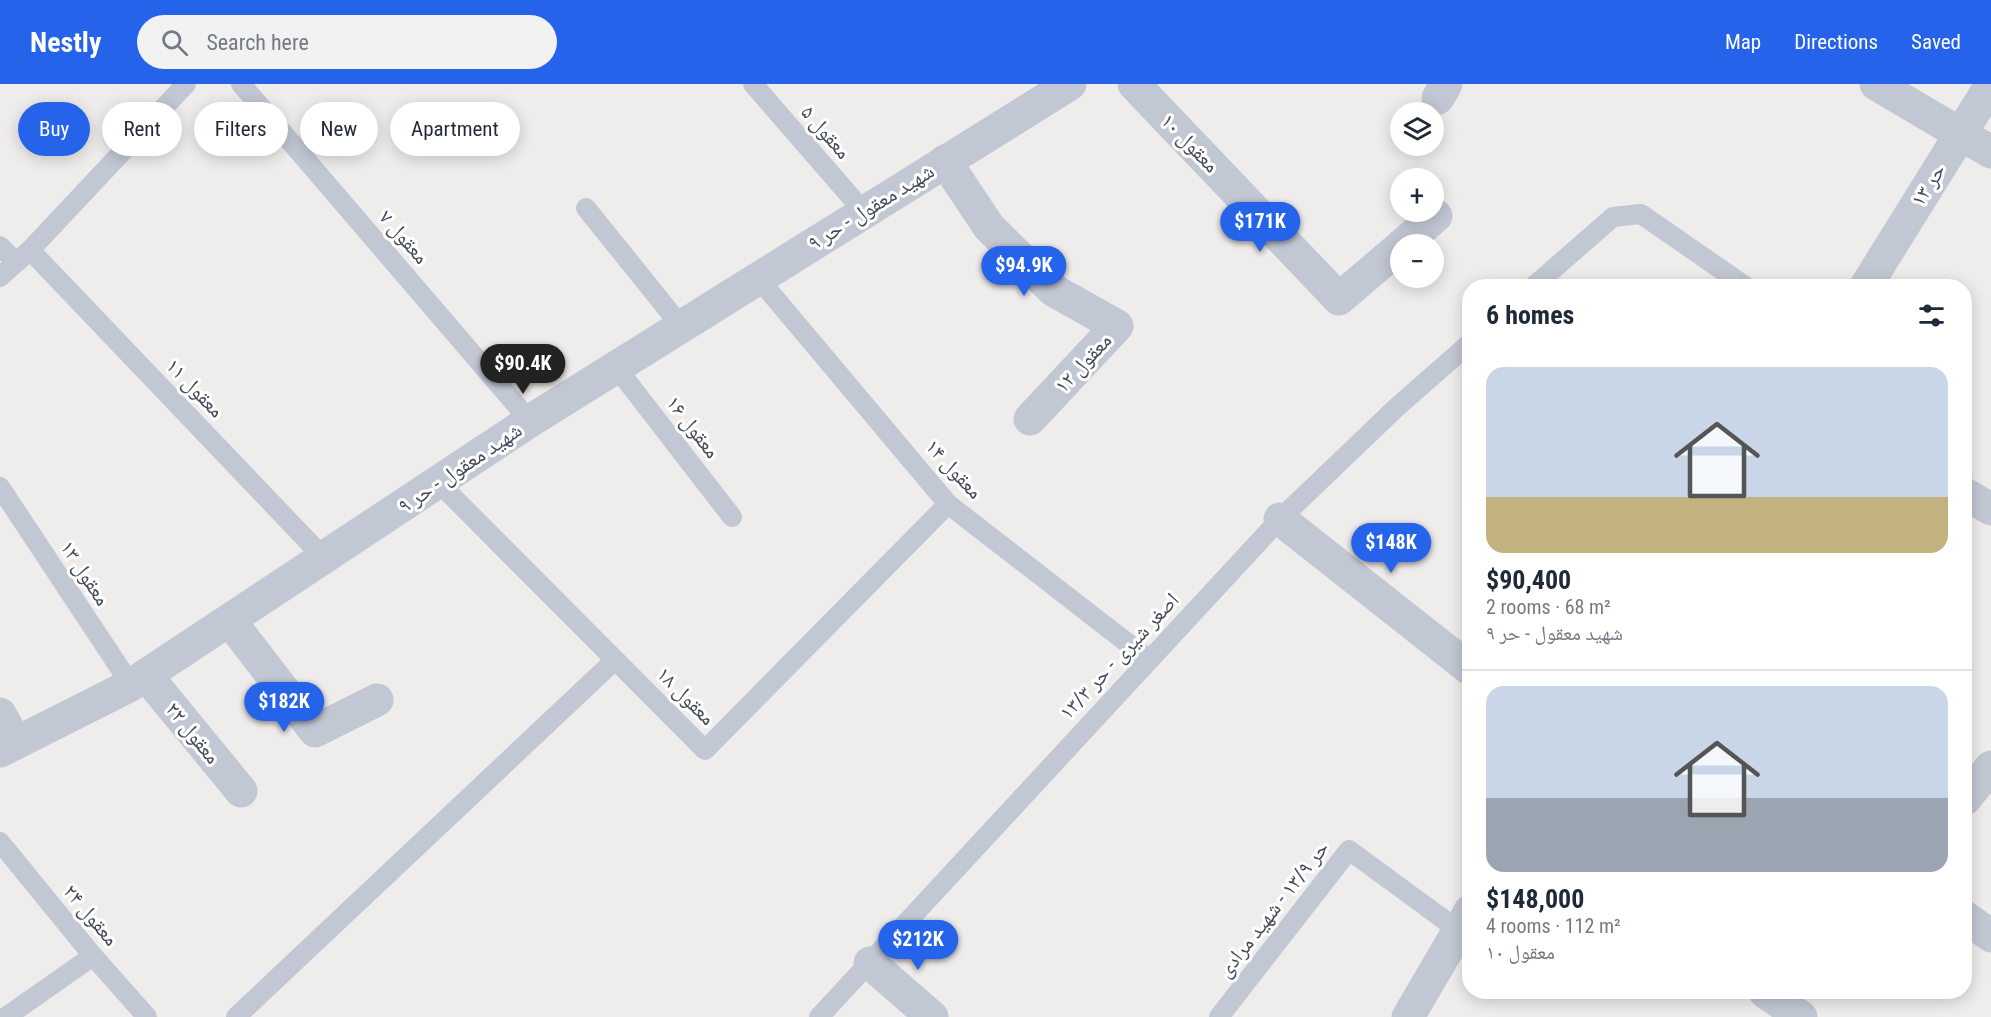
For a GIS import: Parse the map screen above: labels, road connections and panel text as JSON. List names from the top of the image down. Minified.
{"streets":{"street":["معقول ۱۰","حر ۱۳","شهید معقول - حر ۹","معقول ۱۲","معقول ۲۲"],"lane":["معقول ۵","معقول ۷","معقول ۱۱","معقول ۱۶","معقول ۱۴","معقول ۱۳","اصغر شیری - حر ۱۳/۳","معقول ۱۸","حر ۱۳/۹ - شهید مرادی","معقول ۲۴"]},"crossings":[["معقول ۵","شهید معقول - حر ۹"],["شهید معقول - حر ۹","معقول ۷"],["شهید معقول - حر ۹","معقول ۱۲"],["شهید معقول - حر ۹","معقول ۱۱"],["شهید معقول - حر ۹","معقول ۱۶"],["شهید معقول - حر ۹","معقول ۱۴"],["شهید معقول - حر ۹","معقول ۱۳"],["شهید معقول - حر ۹","معقول ۱۸"],["شهید معقول - حر ۹","معقول ۲۲"],["معقول ۱۴","اصغر شیری - حر ۱۳/۳"],["معقول ۱۴","معقول ۱۸"],["معقول ۱۳","معقول ۲۲"]],"page":{"header":"Nestly","search":"Search here","nav":["Map","Directions","Saved"],"map_buttons":["+","−"],"chip":["Buy","Rent","Filters","New","Apartment"],"price":["$171K","$94.9K","$90.4K","$148K","$182K","$212K"],"heading":"6 homes","list":[{"name":"$90,400","note":"2 rooms · 68 m² · شهید معقول - حر ۹"},{"name":"$148,000","note":"4 rooms · 112 m² · معقول ۱۰"}]}}
